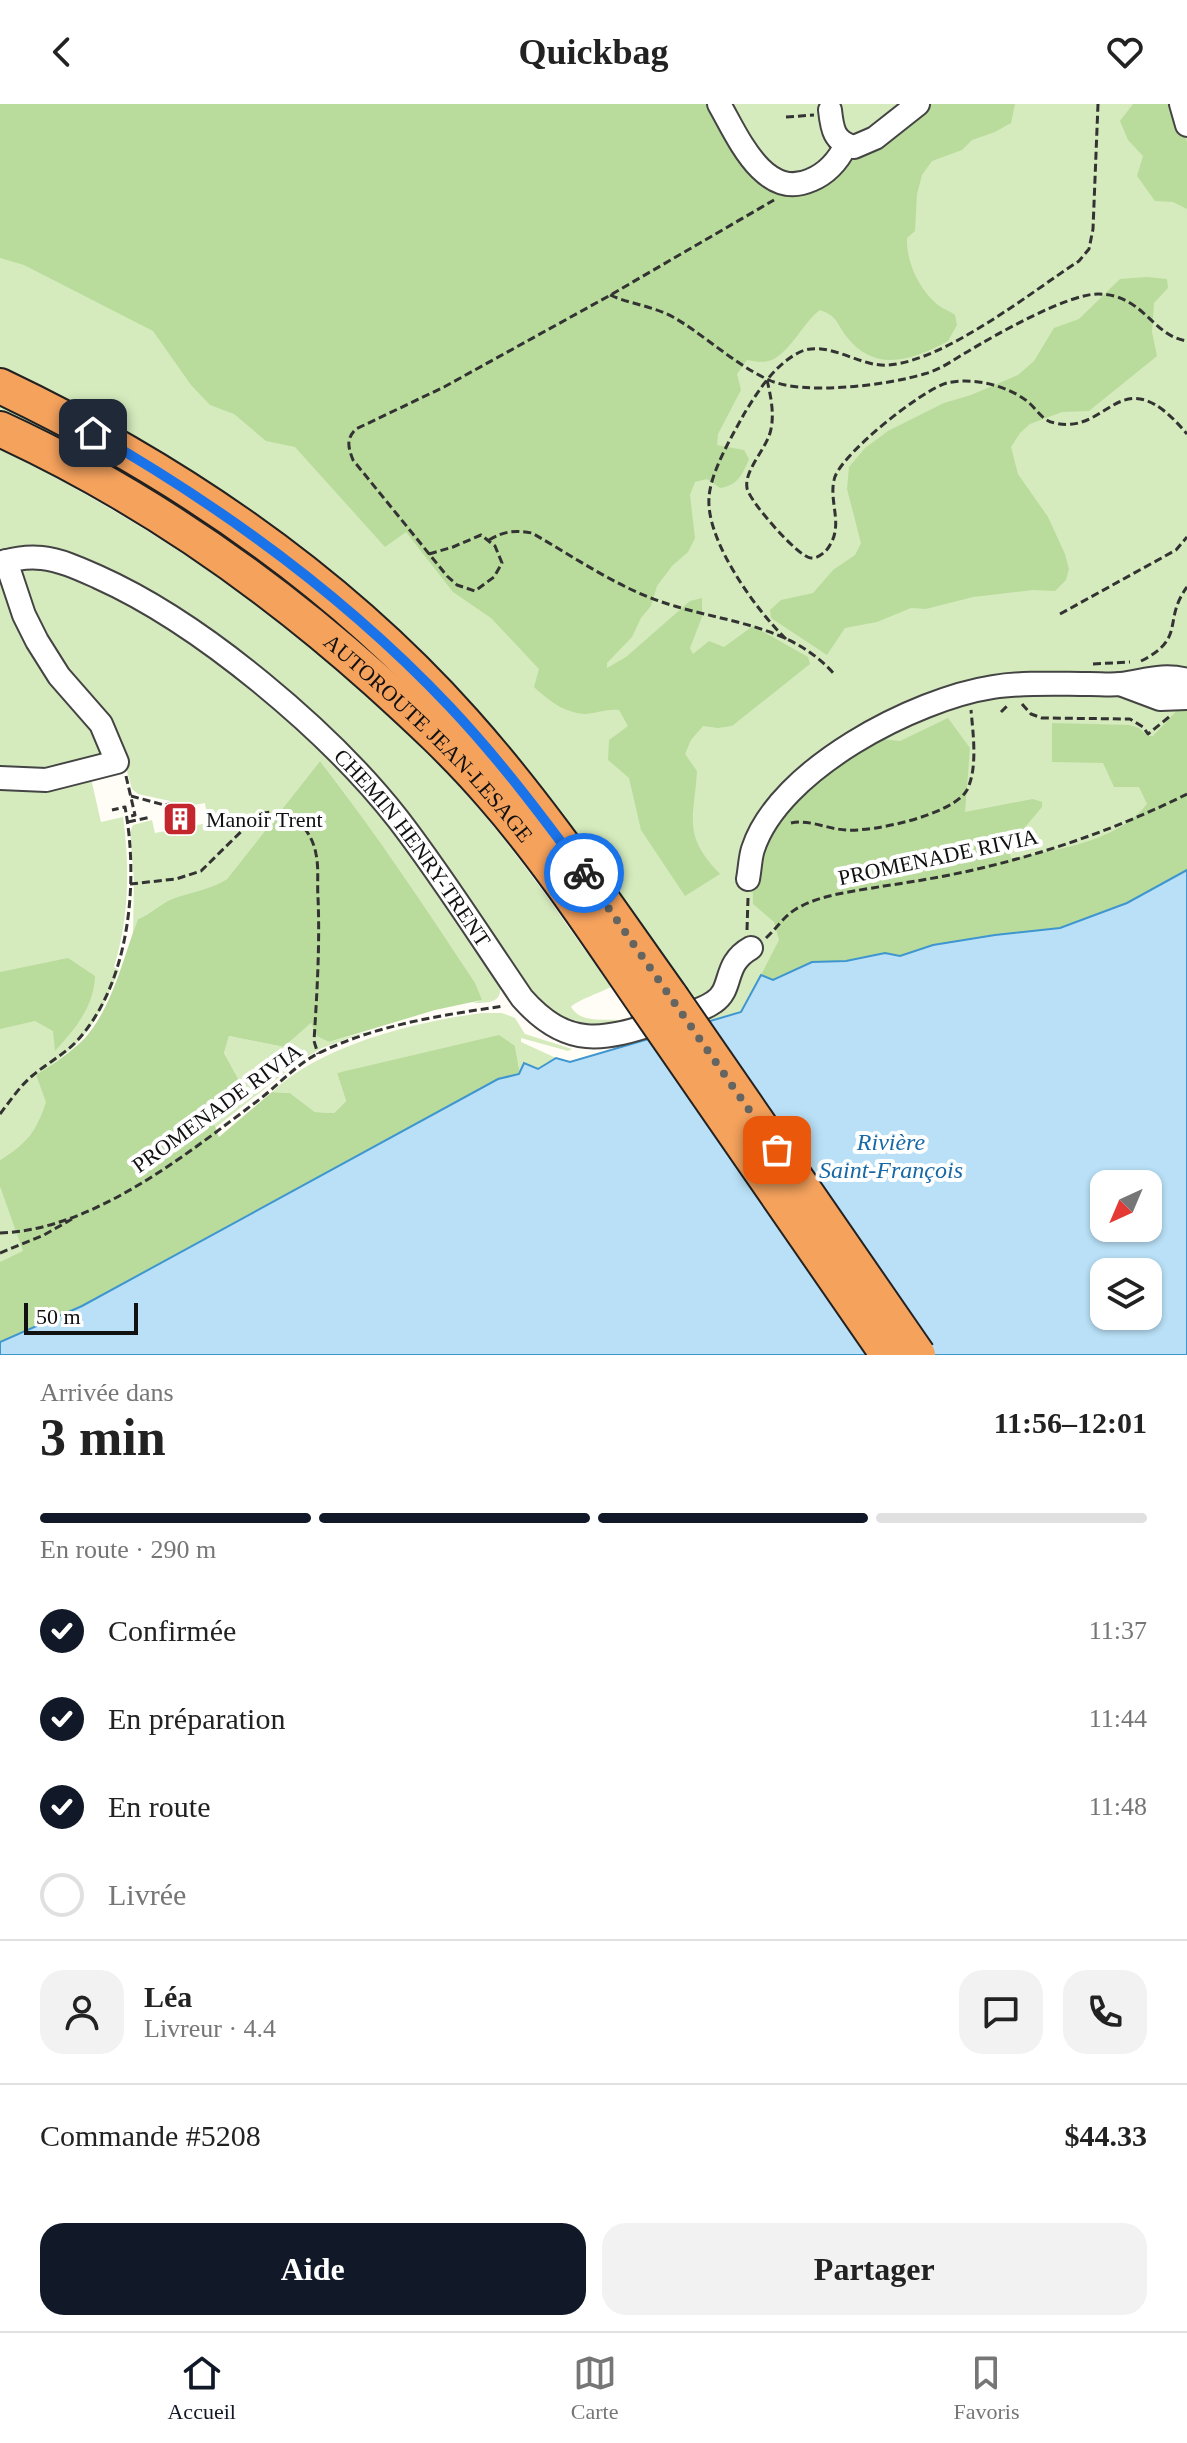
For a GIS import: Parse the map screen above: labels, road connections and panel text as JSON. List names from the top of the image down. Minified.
{"streets":{"highway":["AUTOROUTE JEAN-LESAGE"],"lane":["CHEMIN HENRY-TRENT"],"path":["PROMENADE RIVIA"]},"crossings":[["CHEMIN HENRY-TRENT","PROMENADE RIVIA"]],"water":["Rivière Saint-François"],"places":{"building":["Manoir Trent"]},"scale_bar":"50 m","north":"bottom left","page":{"header":"Quickbag","scale":"50 m","heading":["3 min","Arrivée dans","11:56–12:01"],"panel":["Léa","Livreur · 4.4","Commande #5208","$44.33"],"bar":"En route · 290 m","list":[["Confirmée","11:37"],["En préparation","11:44"],["En route","11:48"],"Livrée"],"buttons":["Aide","Partager"],"tabs":["Accueil","Carte","Favoris"]}}
